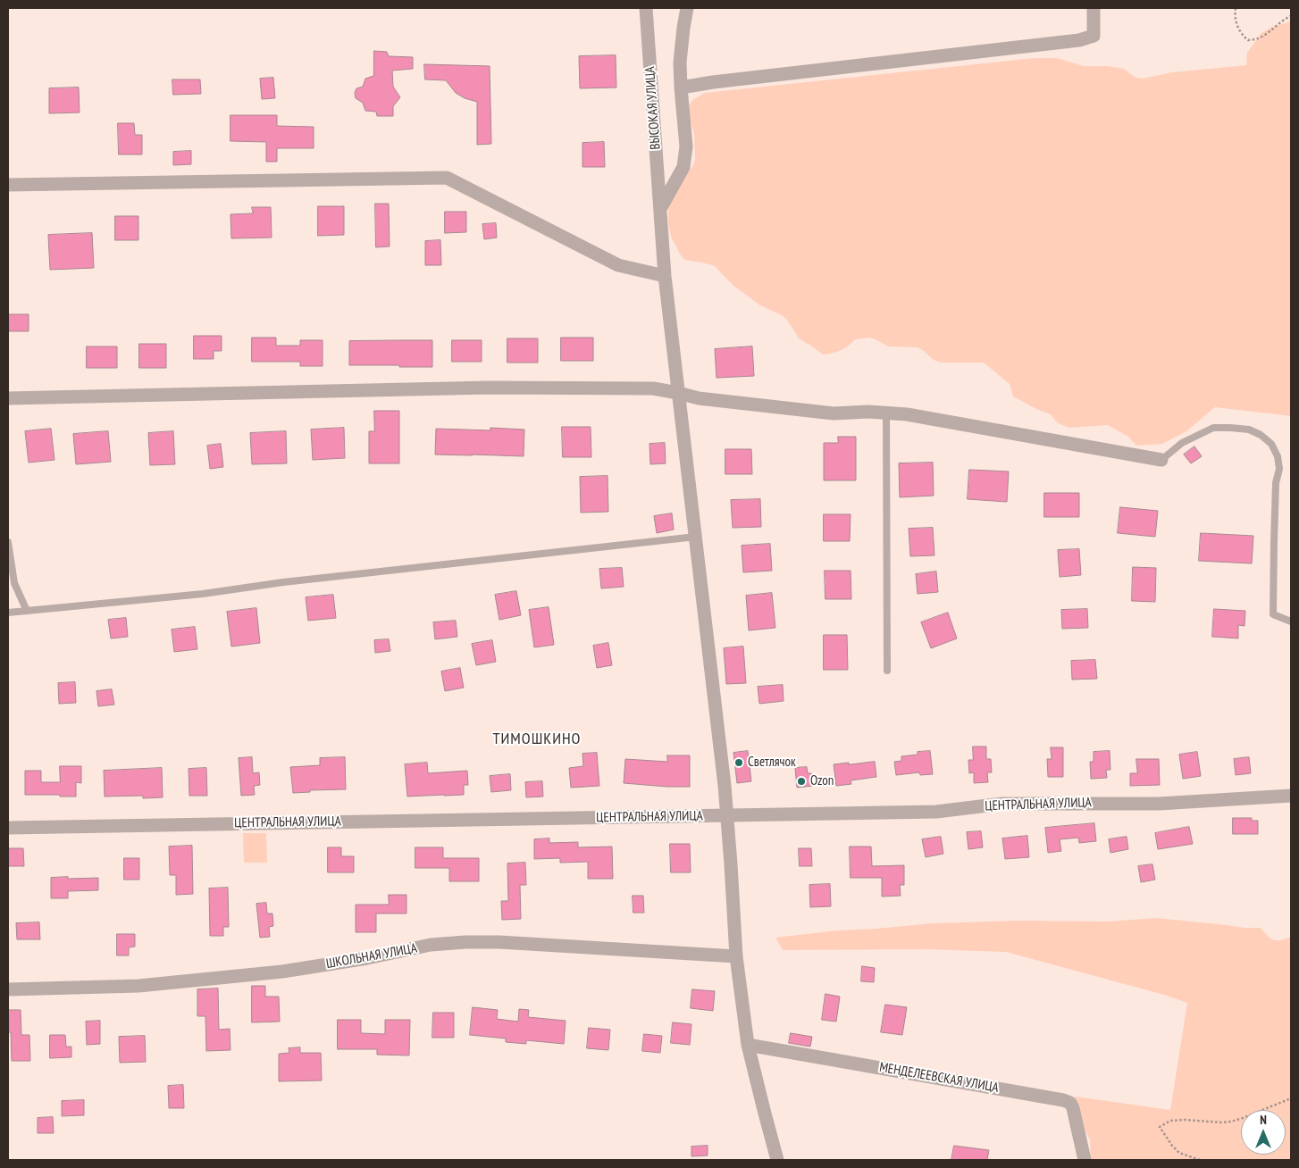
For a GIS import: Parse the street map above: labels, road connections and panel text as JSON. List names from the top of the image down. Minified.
{"streets":{"street":["ВЫСОКАЯ УЛИЦА","ЦЕНТРАЛЬНАЯ УЛИЦА","ШКОЛЬНАЯ УЛИЦА","МЕНДЕЛЕЕВСКАЯ УЛИЦА"]},"crossings":[["ВЫСОКАЯ УЛИЦА","ЦЕНТРАЛЬНАЯ УЛИЦА"],["ВЫСОКАЯ УЛИЦА","ШКОЛЬНАЯ УЛИЦА"],["ВЫСОКАЯ УЛИЦА","МЕНДЕЛЕЕВСКАЯ УЛИЦА"]],"districts":["ТИМОШКИНО"],"places":["Светлячок","Ozon"],"north":"top"}
